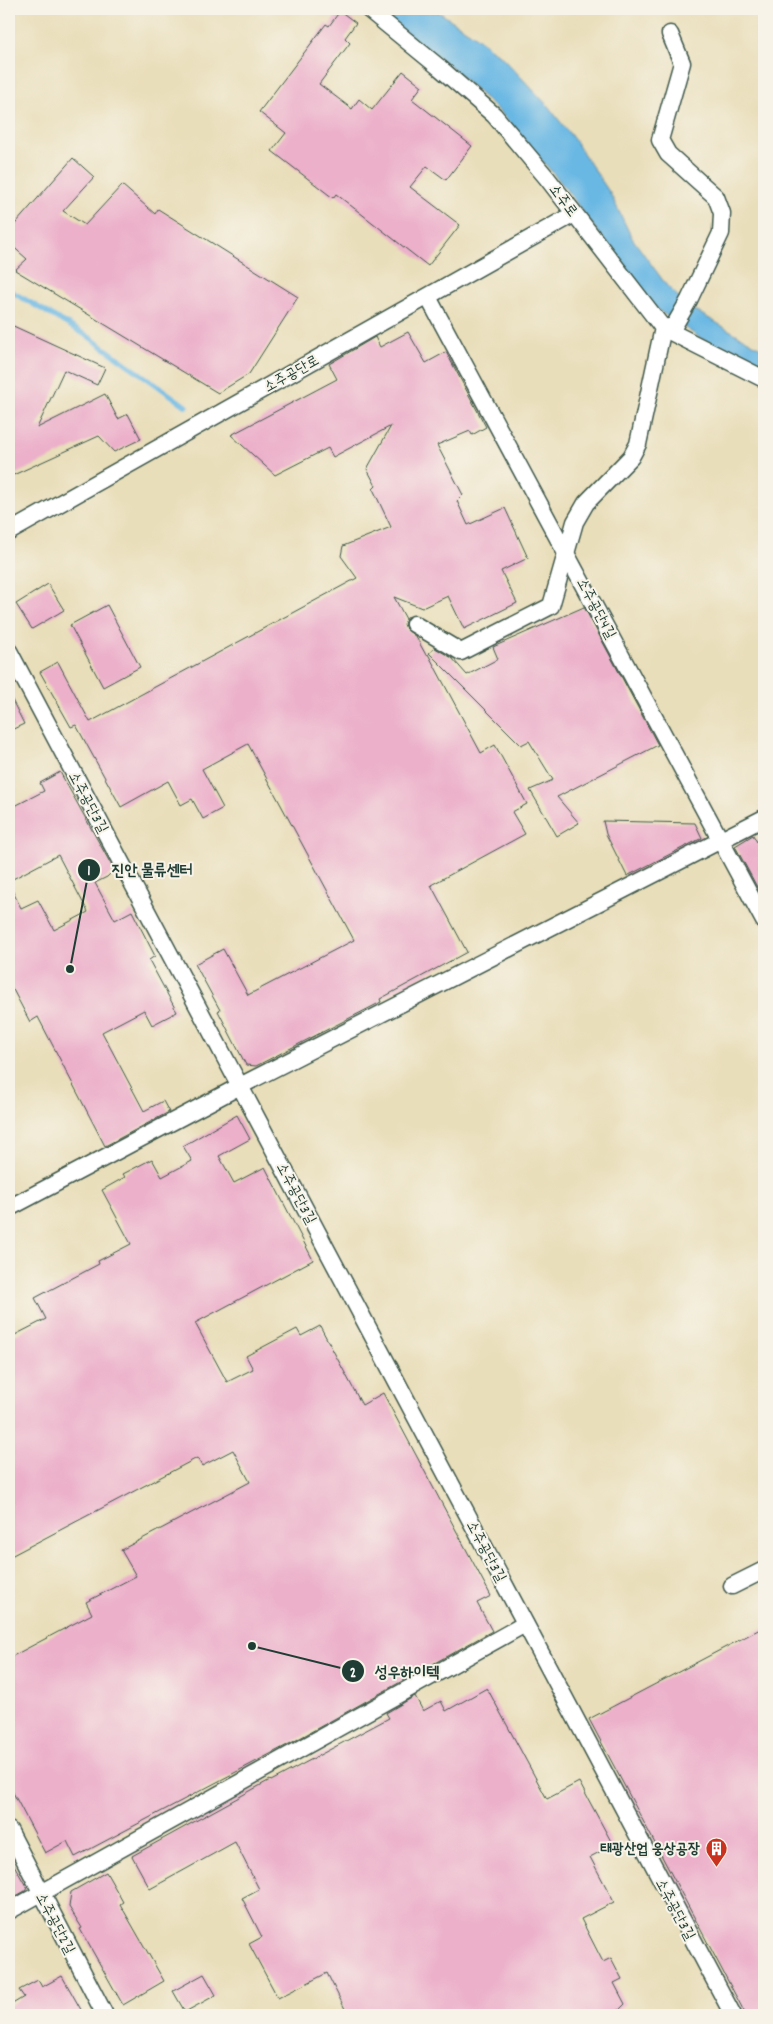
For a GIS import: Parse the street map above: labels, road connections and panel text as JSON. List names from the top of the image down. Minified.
{"streets":{"street":["소주로","소주공단로","소주공단4길","소주공단3길","소주공단2길"]},"crossings":[["소주로","소주공단로"],["소주공단로","소주공단4길"]],"places":{"other":["진안 물류센터","성우하이텍"],"building":["태광산업 웅상공장"]}}
